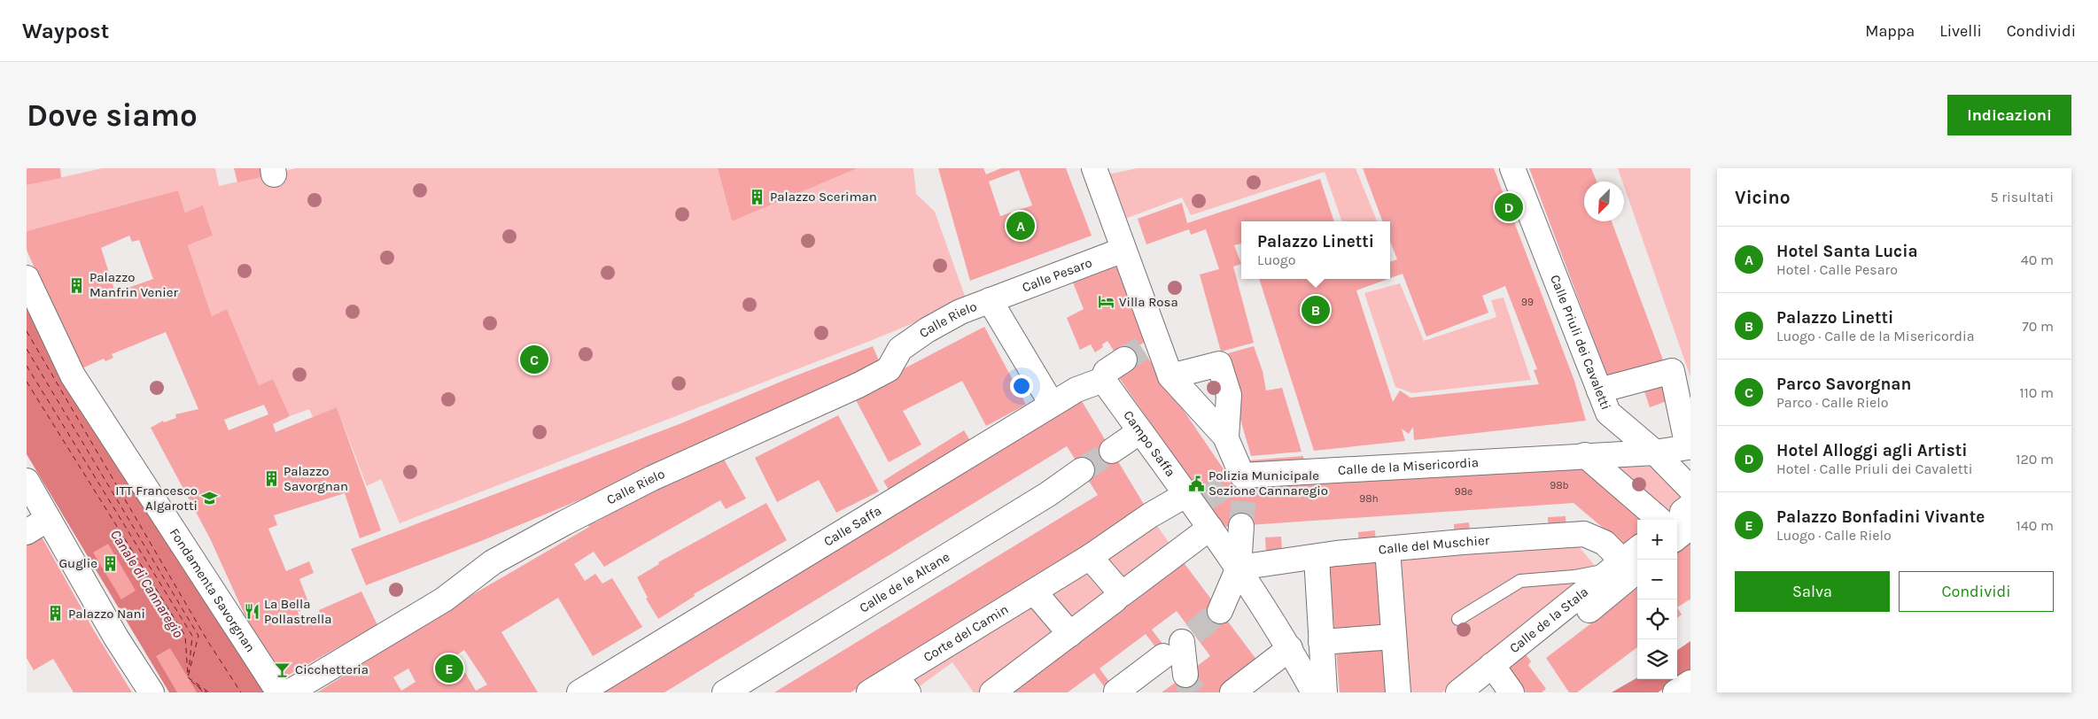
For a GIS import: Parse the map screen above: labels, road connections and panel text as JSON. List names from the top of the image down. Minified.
{"streets":{"street":["Calle Pesaro","Calle Rielo","Calle Priuli dei Cavaletti","Campo Saffa","Calle de la Misericordia","Calle Saffa","Calle del Muschier","Calle de le Altane","Fondamenta Savorgnan","Calle de la Stala","Corte del Camin"]},"crossings":[["Calle Pesaro","Calle Rielo"],["Calle Pesaro","Calle de la Misericordia"],["Calle Priuli dei Cavaletti","Calle de la Misericordia"],["Campo Saffa","Calle Saffa"],["Campo Saffa","Calle del Muschier"],["Campo Saffa","Corte del Camin"],["Calle de la Misericordia","Calle Saffa"],["Calle del Muschier","Calle de la Stala"]],"water":["Canale di Cannaregio"],"places":{"building":["Palazzo Sceriman","Palazzo Manfrin Venier","Palazzo Savorgnan","Guglie","Palazzo Nani"],"hotel":["Villa Rosa"],"public building":["Polizia Municipale Sezione Cannaregio"],"school or university":["ITT Francesco Algarotti"],"restaurant":["La Bella Pollastrella"],"bar":["Cicchetteria"]},"house_numbers":["99","98b","98e","98h"],"north":"bottom left","page":{"header":"Waypost","nav":["Mappa","Livelli","Condividi"],"buttons":["Indicazioni",["Salva","Condividi"]],"title":"Dove siamo","heading":["Vicino","5 risultati"],"pins":["D","A","B","C","E"],"popup":["Palazzo Linetti","Luogo"],"list":[{"mark":"A","name":"Hotel Santa Lucia","note":"Hotel · Calle Pesaro","value":"40 m"},{"mark":"B","name":"Palazzo Linetti","note":"Luogo · Calle de la Misericordia","value":"70 m"},{"mark":"C","name":"Parco Savorgnan","note":"Parco · Calle Rielo","value":"110 m"},{"mark":"D","name":"Hotel Alloggi agli Artisti","note":"Hotel · Calle Priuli dei Cavaletti","value":"120 m"},{"mark":"E","name":"Palazzo Bonfadini Vivante","note":"Luogo · Calle Rielo","value":"140 m"}],"map_buttons":["+","−"]}}
